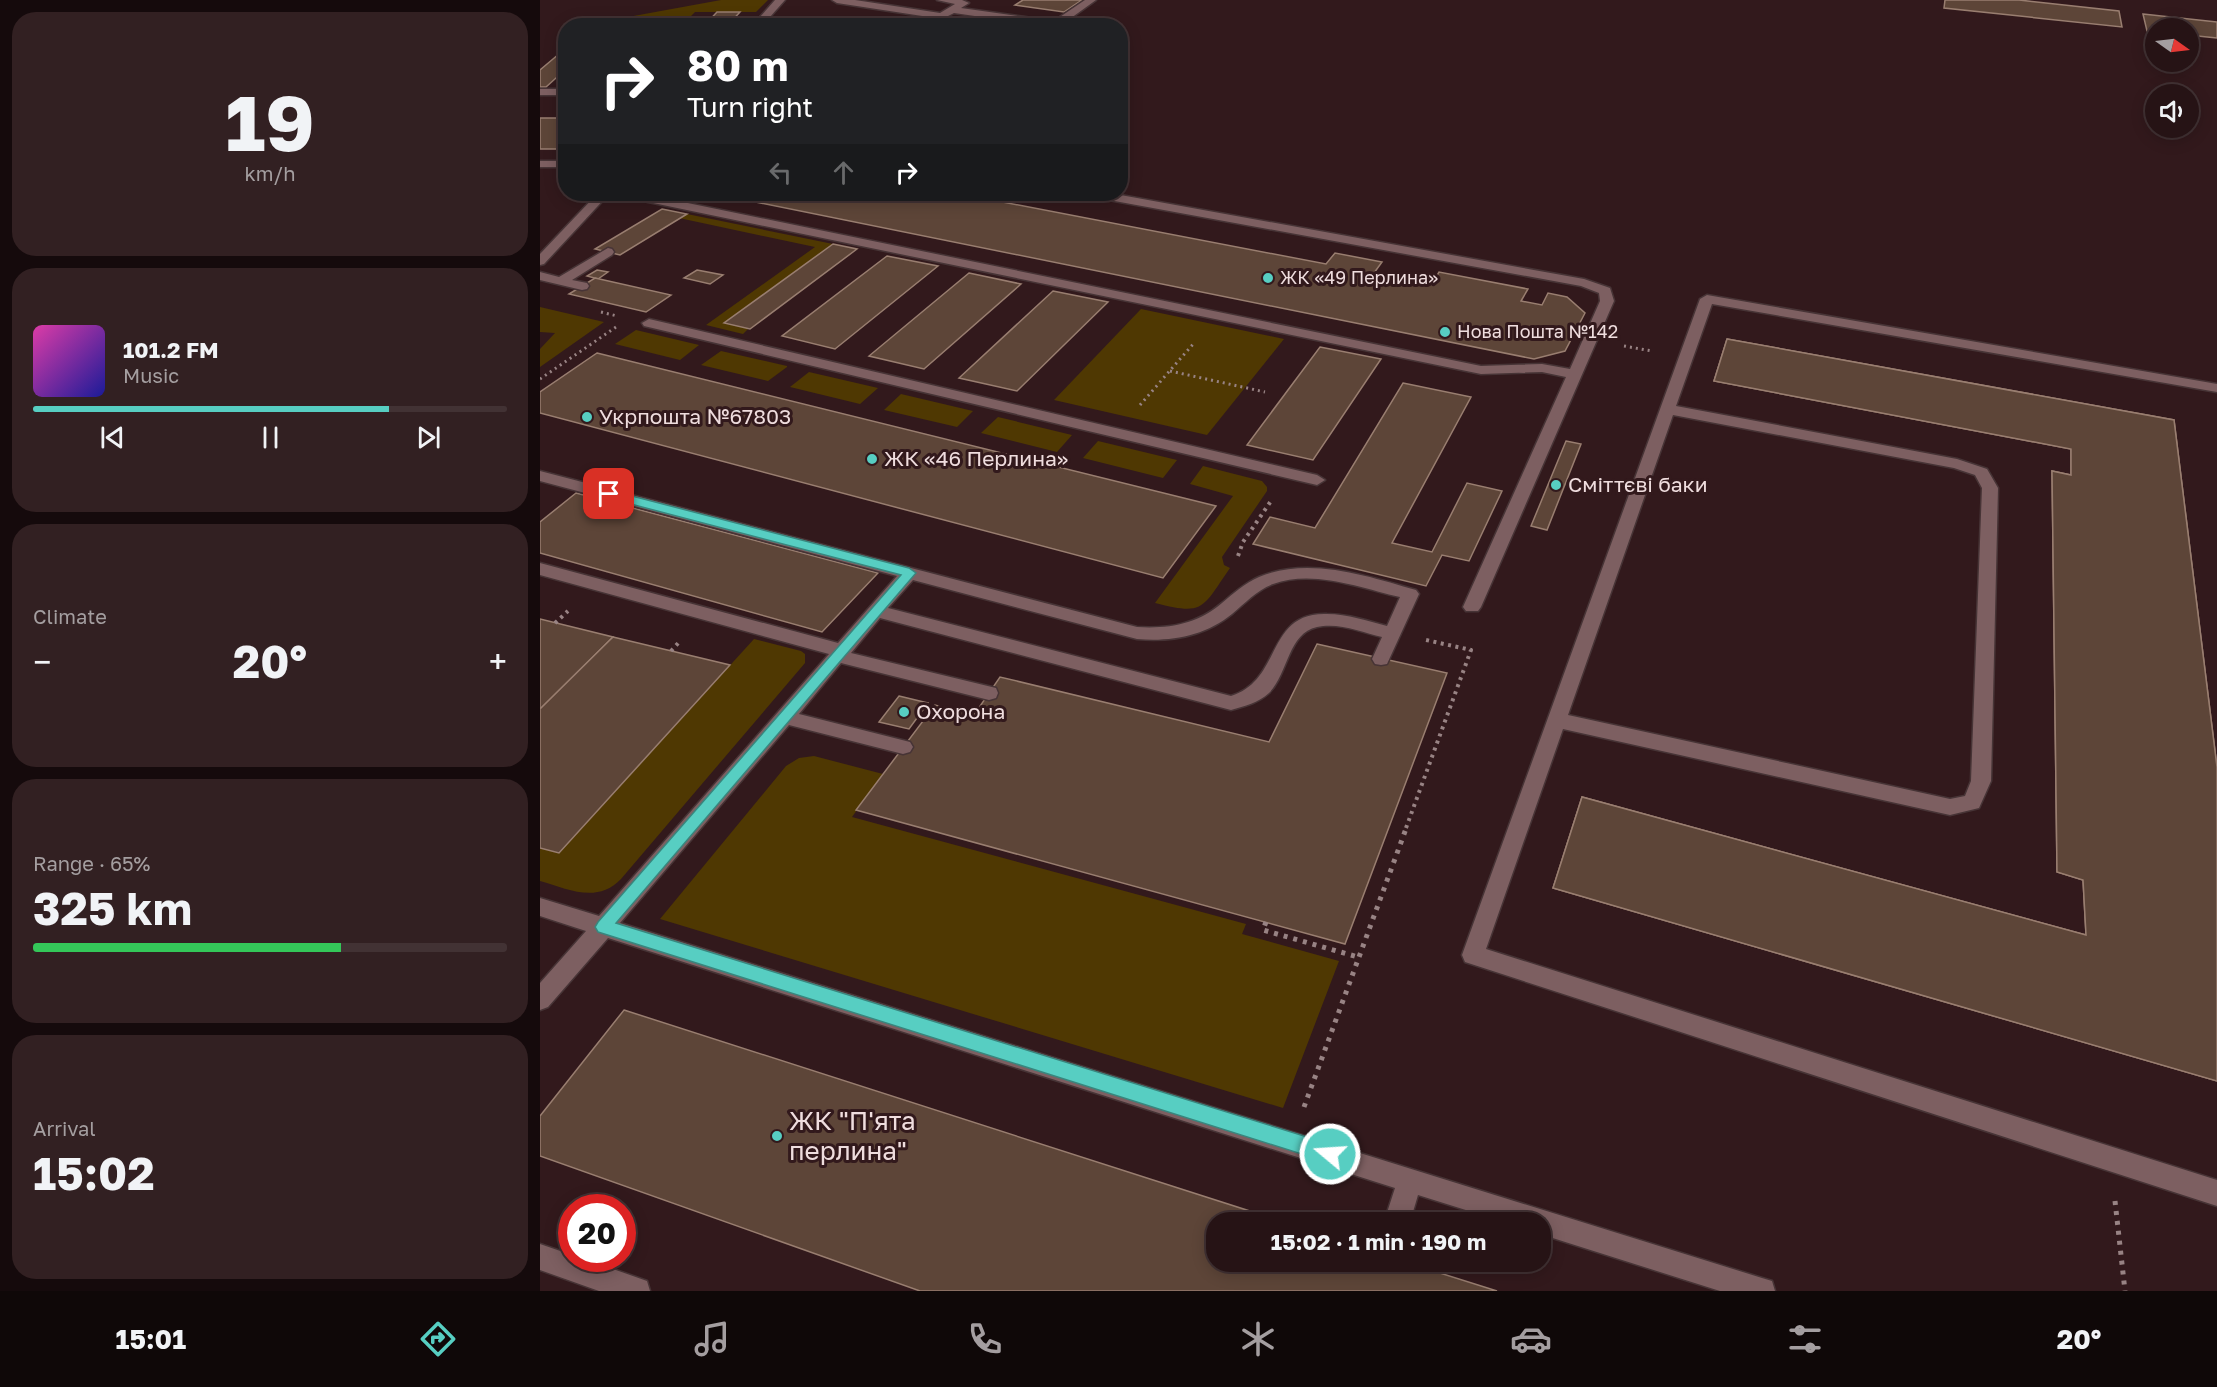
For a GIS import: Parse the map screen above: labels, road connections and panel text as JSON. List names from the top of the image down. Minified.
{"places":["ЖК «49 Перлина»","Нова Пошта №142","Укрпошта №67803","ЖК «46 Перлина»","Сміттєві баки","Охорона","ЖК \"П'ята перлина\""],"north":"right","page":{"tile":[["19","km/h"],"Climate",["Range · 65%","325 km"],["Arrival","15:02"]],"turn":["80 m","Turn right"],"song":["101.2 FM","Music"],"heat":["−","20°","+"],"limit":"20","trip":"15:02 · 1 min · 190 m","tabs":["15:01","20°"]}}
